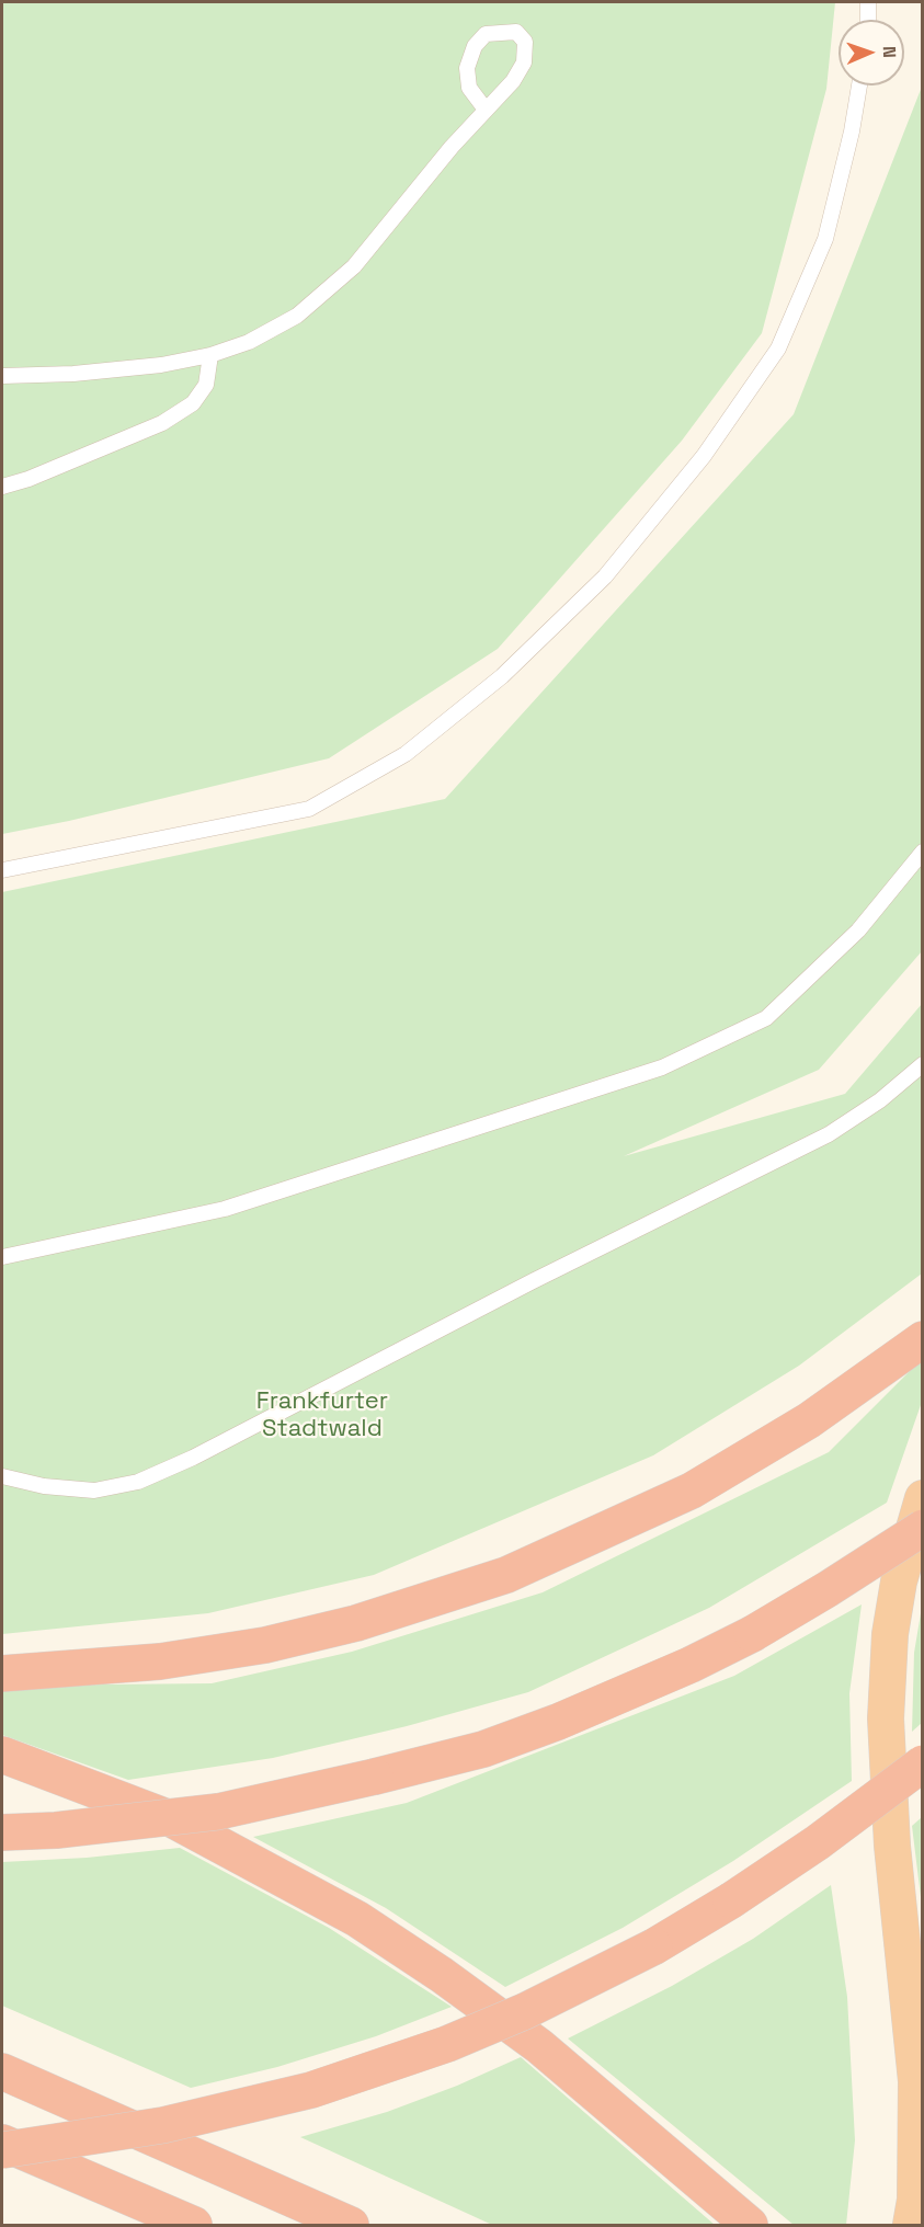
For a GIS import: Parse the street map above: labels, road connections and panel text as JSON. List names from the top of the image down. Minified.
{"parks":["Frankfurter Stadtwald"],"north":"right"}
